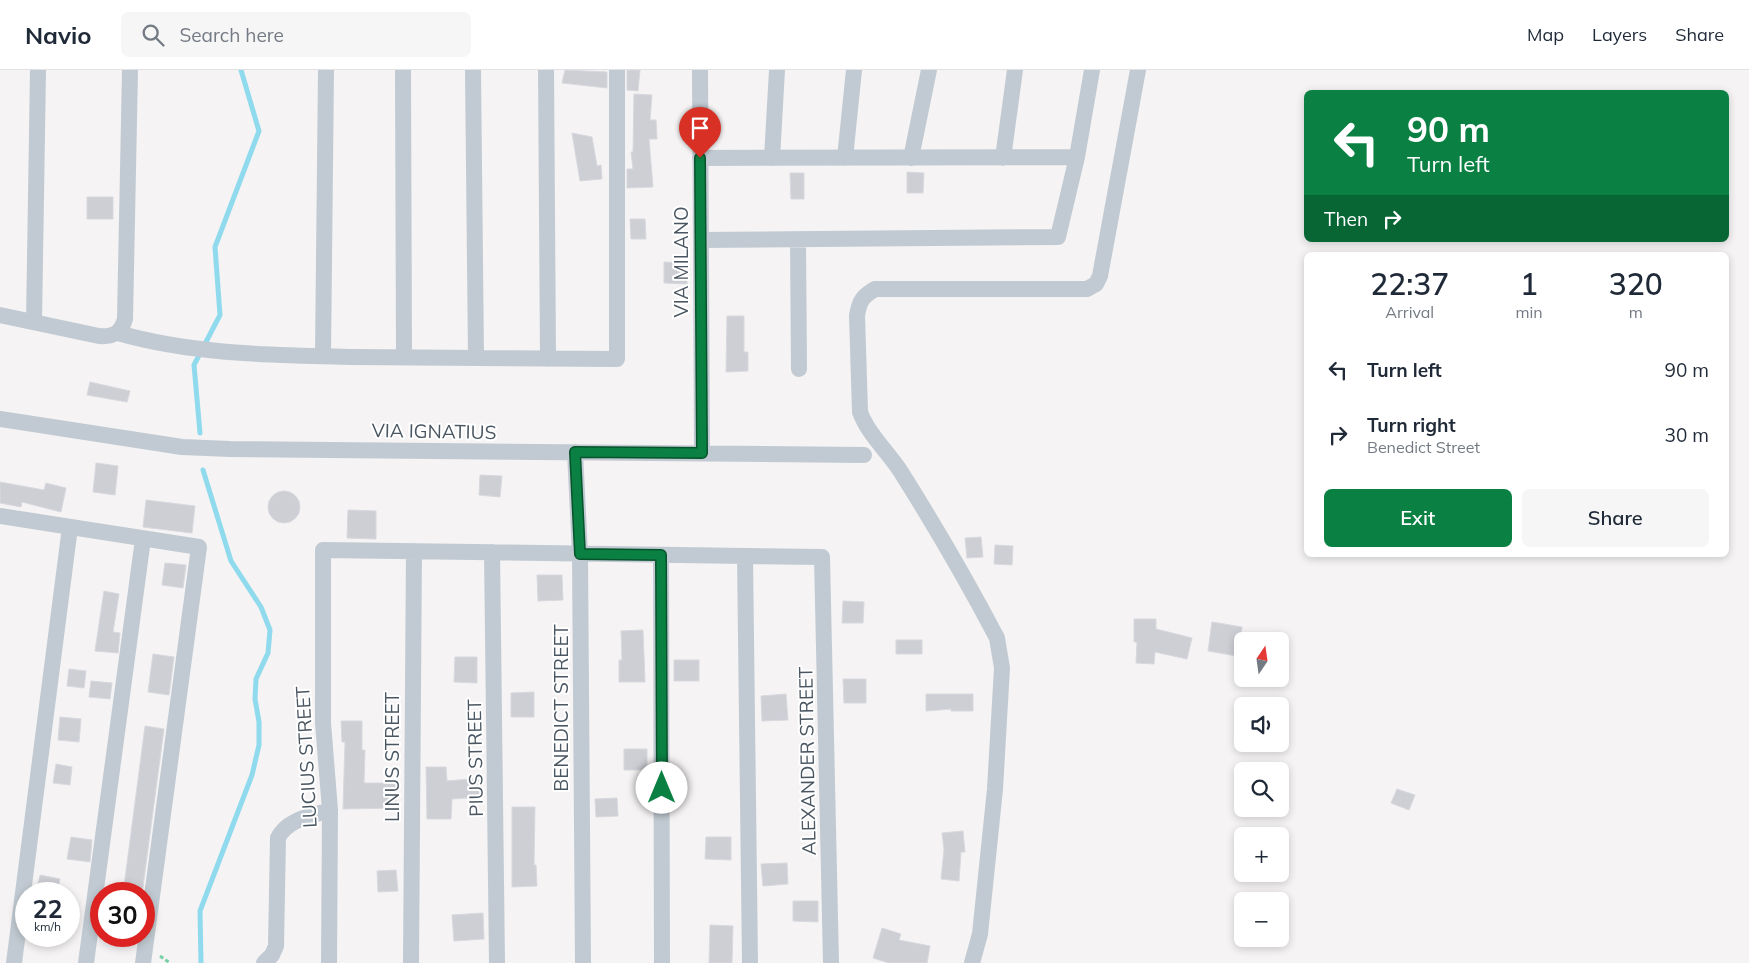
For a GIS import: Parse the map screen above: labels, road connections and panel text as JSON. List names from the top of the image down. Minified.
{"streets":{"street":["VIA MILANO","VIA IGNATIUS","BENEDICT STREET","LUCIUS STREET","LINUS STREET","PIUS STREET","ALEXANDER STREET"]},"crossings":[["VIA MILANO","VIA IGNATIUS"],["VIA IGNATIUS","BENEDICT STREET"],["LUCIUS STREET","LINUS STREET"]],"north":"top","page":{"header":"Navio","search":"Search here","nav":["Map","Layers","Share"],"turn":["90 m","Turn left"],"then":"Then","eta":["22:37","Arrival","1","min","320","m"],"list":[{"name":"Turn left","value":"90 m"},{"name":"Turn right","note":"Benedict Street","value":"30 m"}],"buttons":["Exit","Share"],"map_buttons":["+","−"],"speed":"22 km/h","limit":"30"}}
